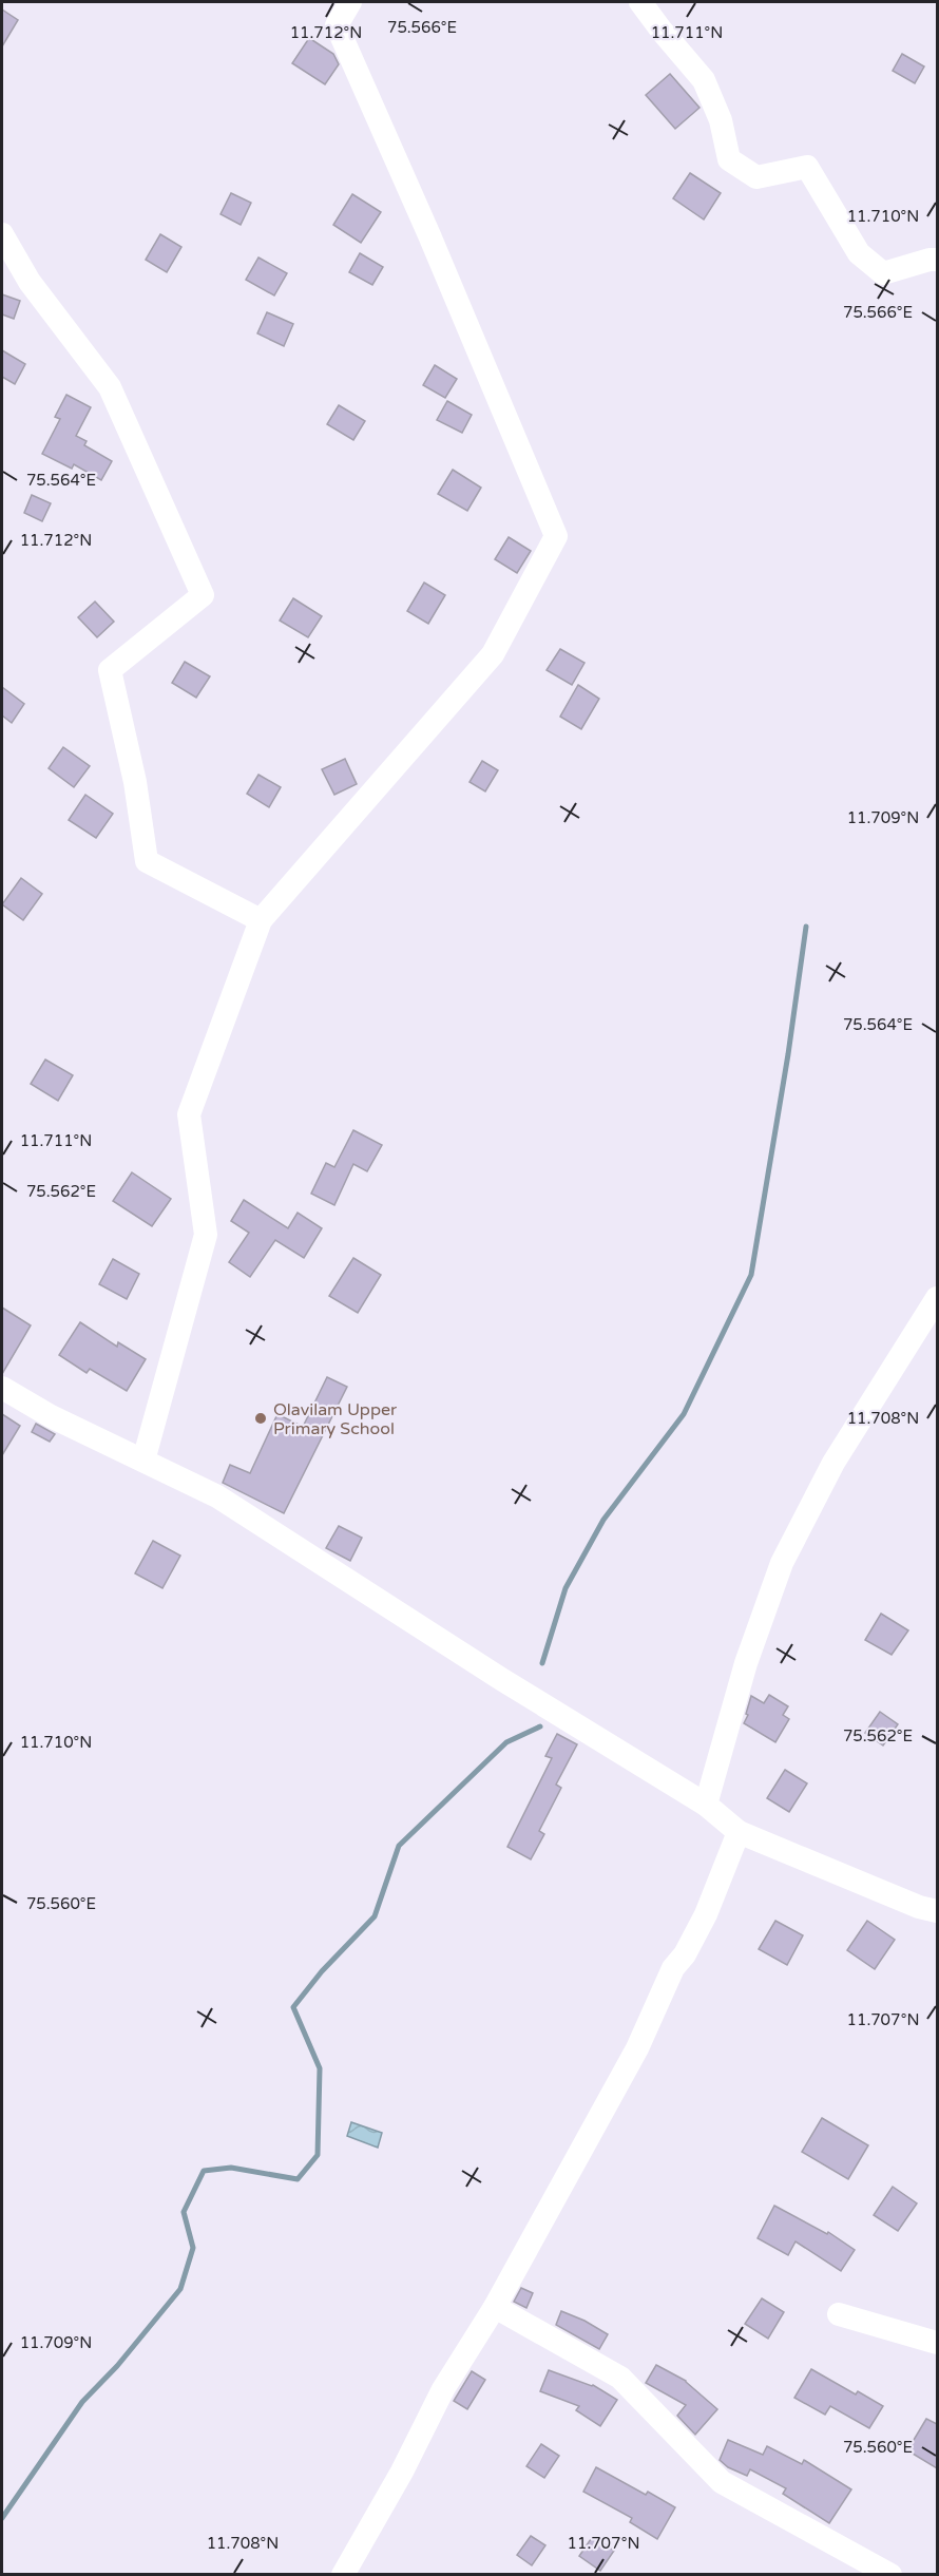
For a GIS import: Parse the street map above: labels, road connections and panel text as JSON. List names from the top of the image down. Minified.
{"places":["Olavilam Upper Primary School"],"coordinates":["75.566°E","11.712°N","11.711°N","11.710°N","75.564°E","11.709°N","75.562°E","11.708°N","75.560°E","11.707°N"]}
